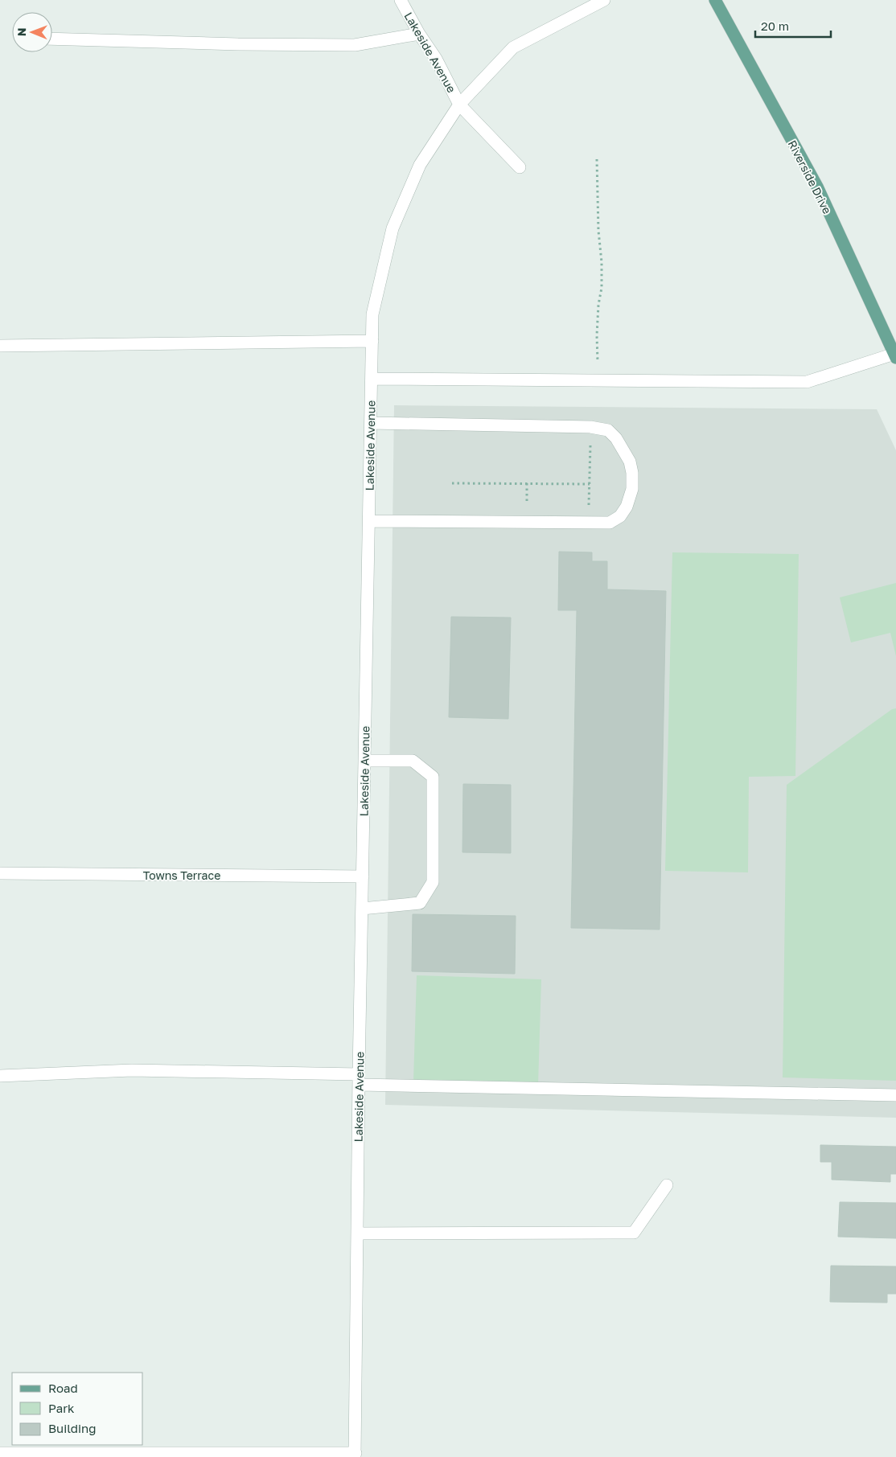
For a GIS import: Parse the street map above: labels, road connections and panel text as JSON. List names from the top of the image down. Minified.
{"streets":{"main road":["Riverside Drive"],"street":["Lakeside Avenue","Towns Terrace"]},"crossings":[["Lakeside Avenue","Towns Terrace"]],"legend":["Road","Park","Building"],"scale_bar":"20 m","north":"left"}
